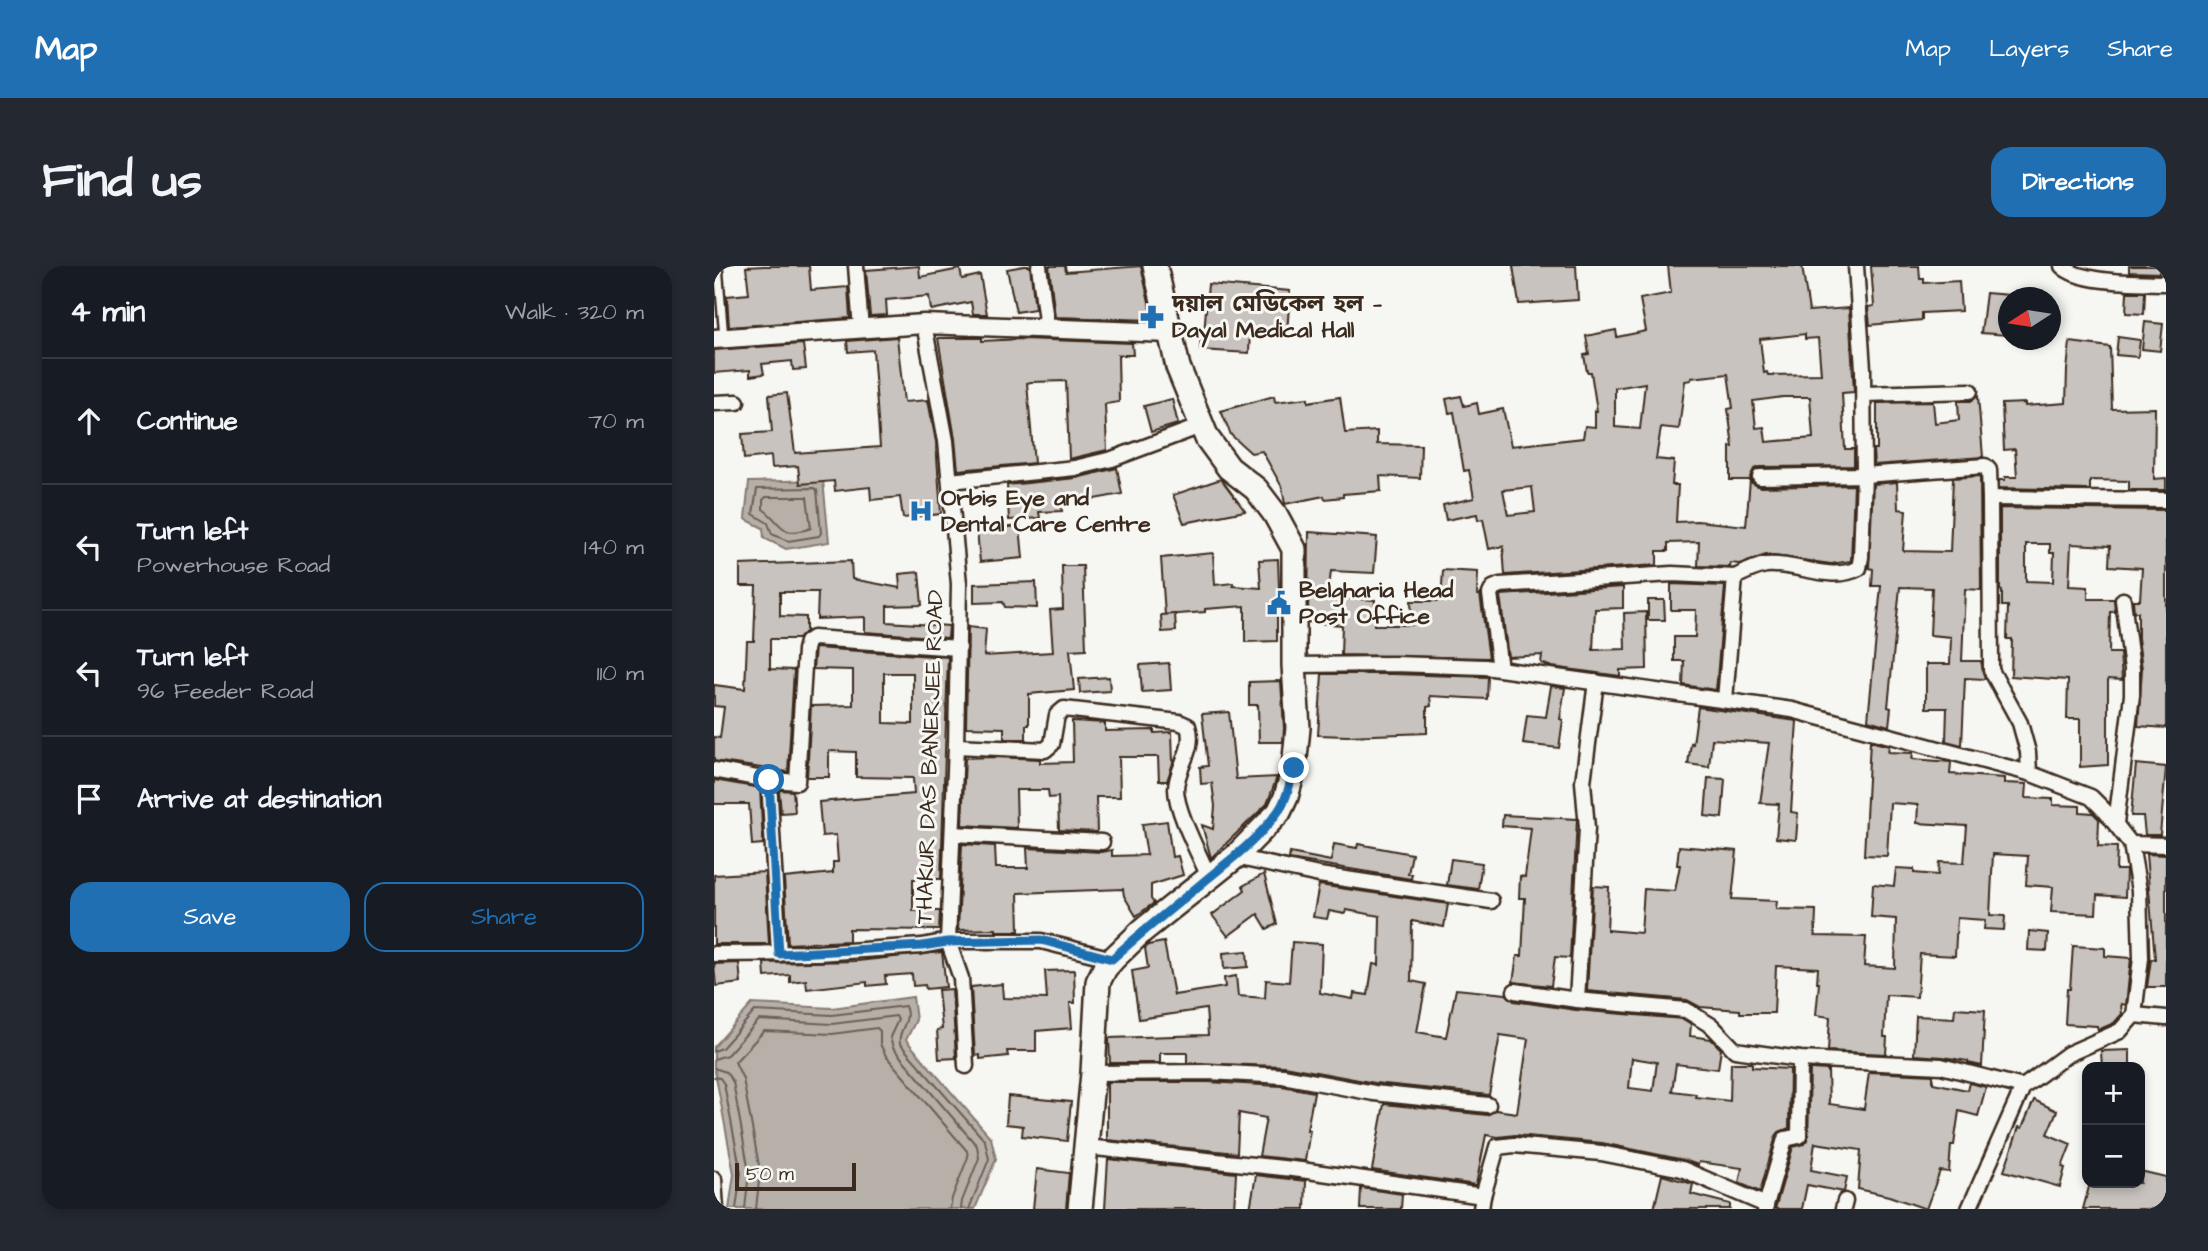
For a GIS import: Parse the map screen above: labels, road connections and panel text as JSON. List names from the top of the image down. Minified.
{"streets":{"street":["THAKUR DAS BANERJEE ROAD"]},"places":{"pharmacy":["দয়াল মেডিকেল হল — Dayal Medical Hall"],"hospital":["Orbis Eye and Dental Care Centre"],"public building":["Belgharia Head Post Office"]},"scale_bar":"50 m","north":"left","page":{"header":"Map","nav":["Map","Layers","Share"],"buttons":["Directions",["Save","Share"]],"title":"Find us","heading":["4 min","Walk · 320 m"],"list":[["Continue","70 m"],["Turn left","Powerhouse Road","140 m"],["Turn left","96 Feeder Road","110 m"],"Arrive at destination"],"map_buttons":["+","−"],"scale":"50 m"}}
